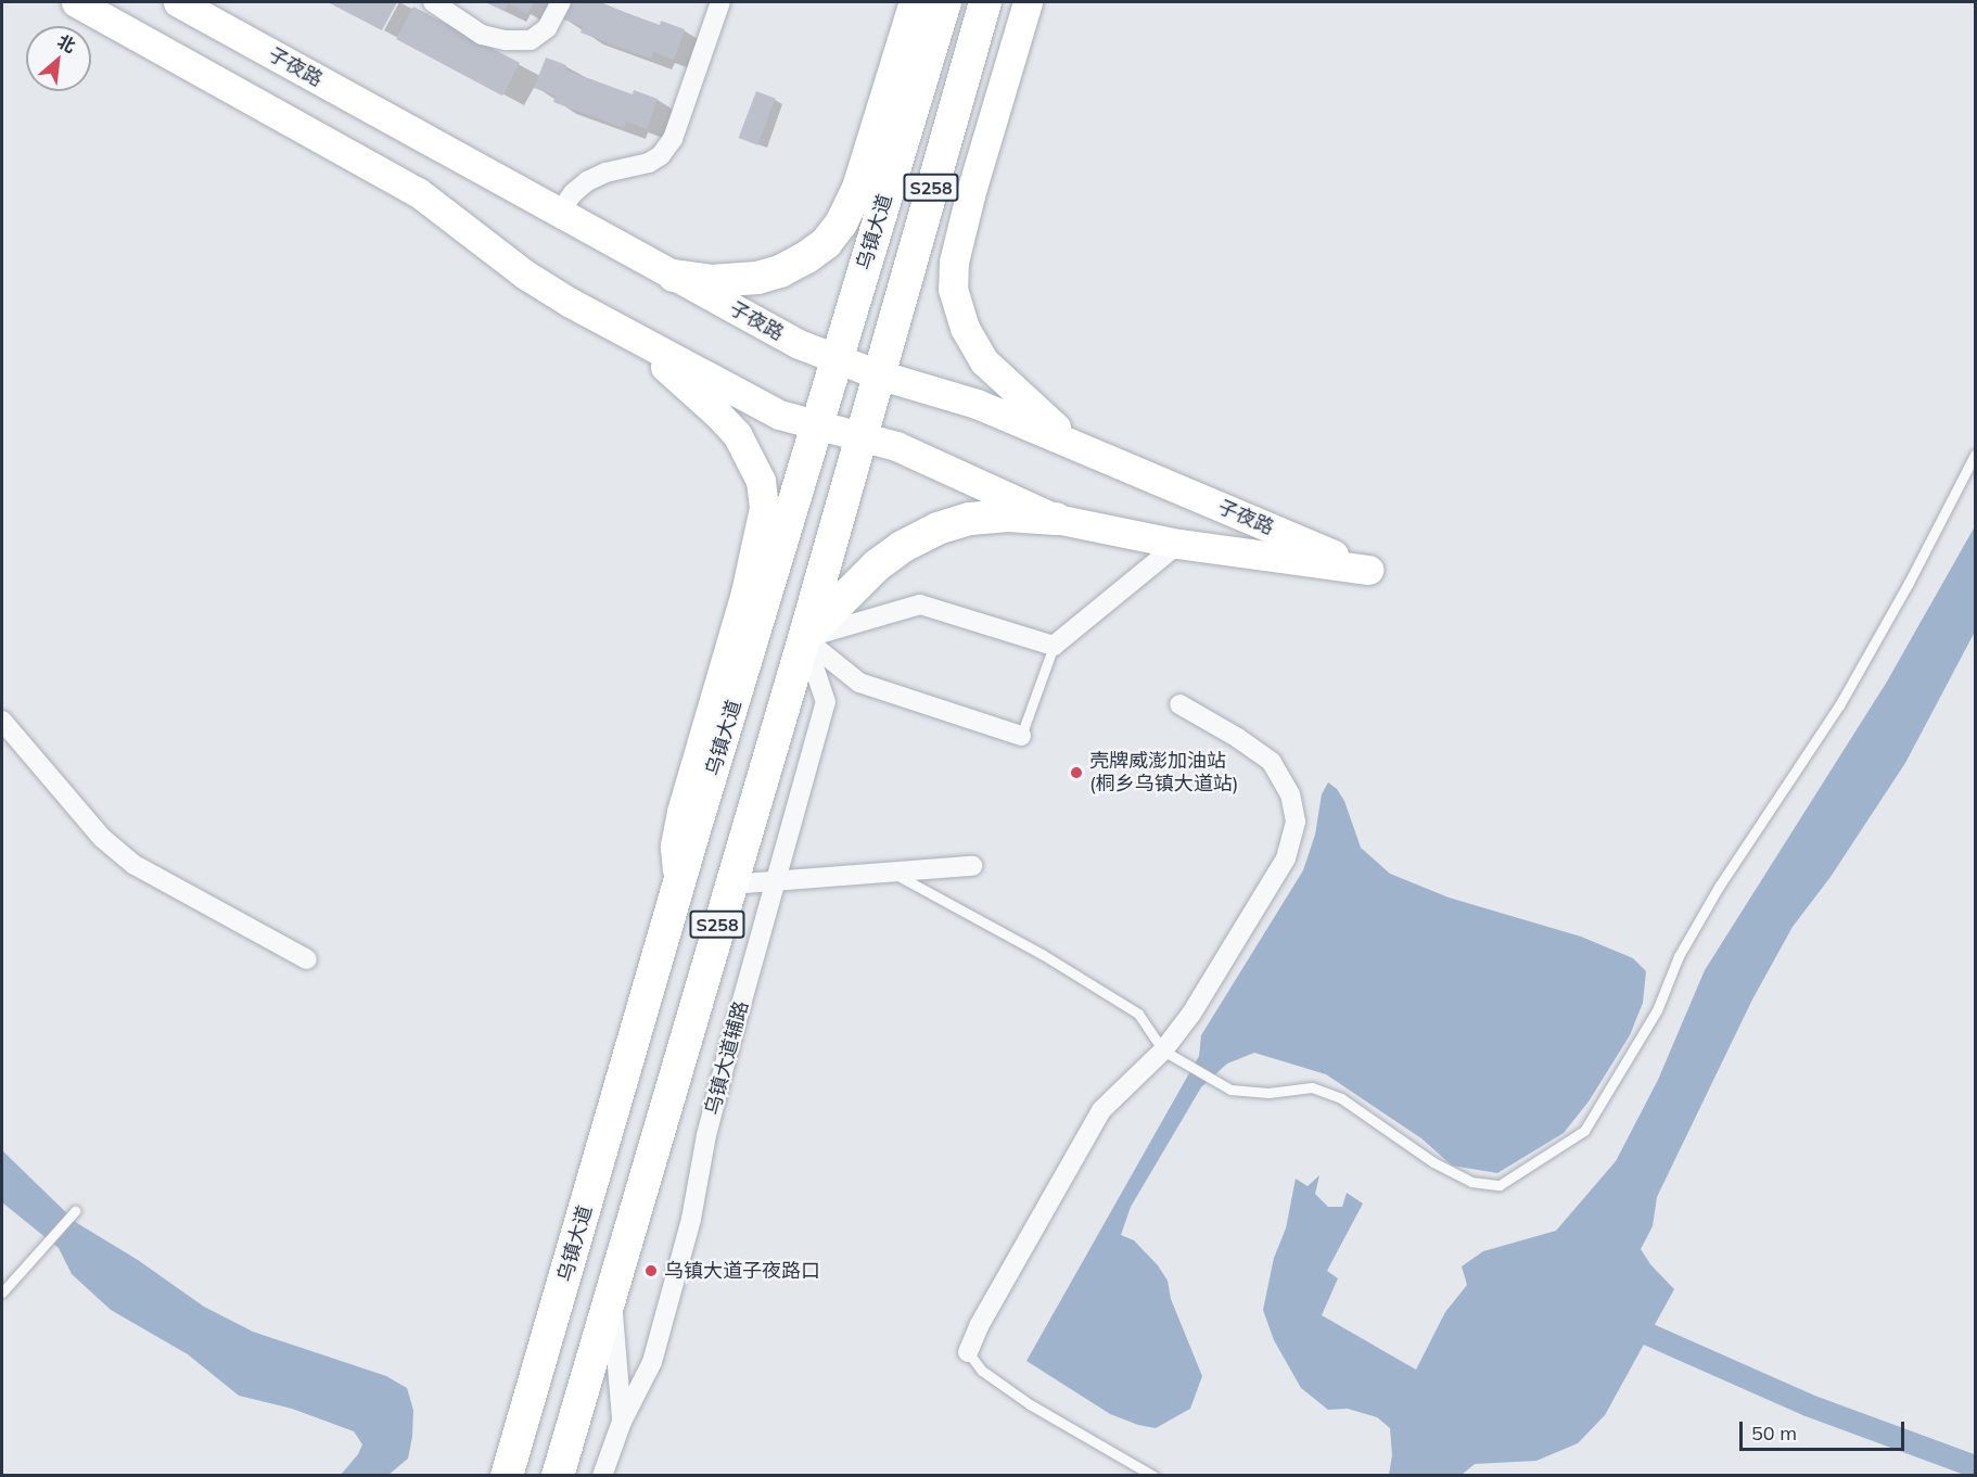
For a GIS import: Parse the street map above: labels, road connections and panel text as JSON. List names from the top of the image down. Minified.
{"streets":{"main road":["子夜路","S258","乌镇大道"],"street":["乌镇大道辅路"]},"crossings":[["子夜路","S258"],["子夜路","乌镇大道"],["S258","乌镇大道辅路"]],"places":["壳牌威澎加油站 (桐乡乌镇大道站)","乌镇大道子夜路口"],"scale_bar":"50 m","north":"top right"}
